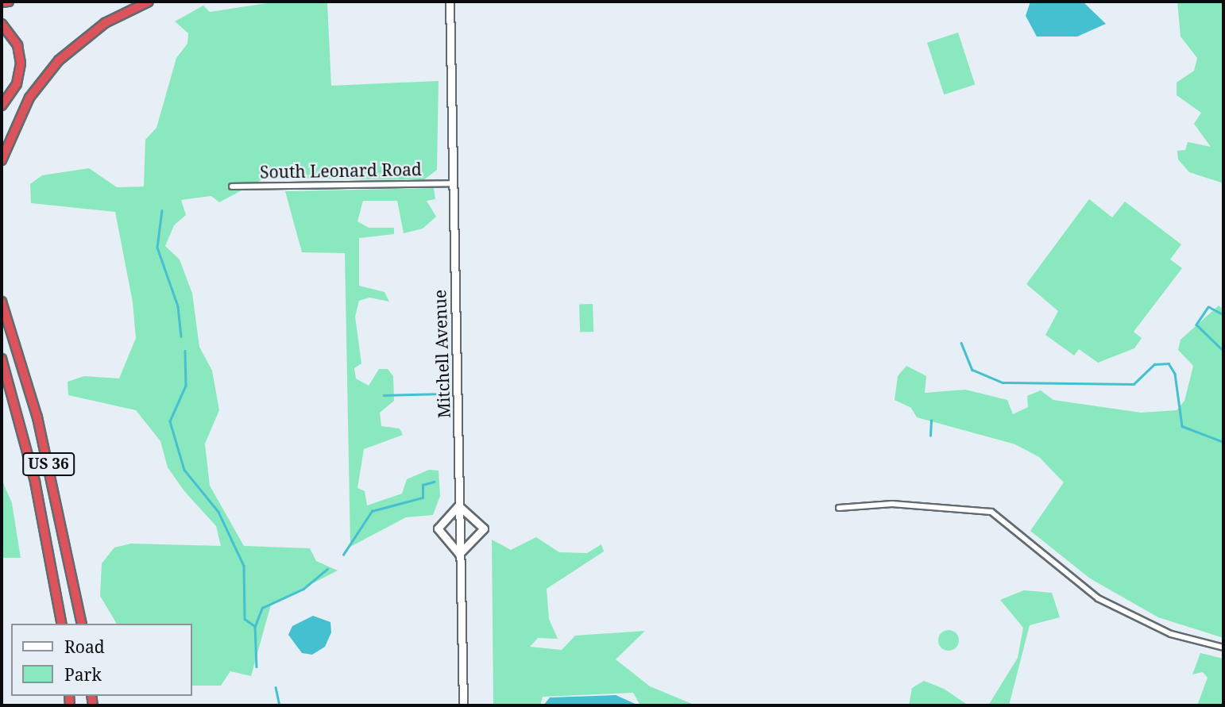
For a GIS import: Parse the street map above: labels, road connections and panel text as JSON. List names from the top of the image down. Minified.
{"streets":{"highway":["US 36"],"street":["South Leonard Road","Mitchell Avenue"]},"crossings":[["South Leonard Road","Mitchell Avenue"]],"legend":["Road","Park"]}
